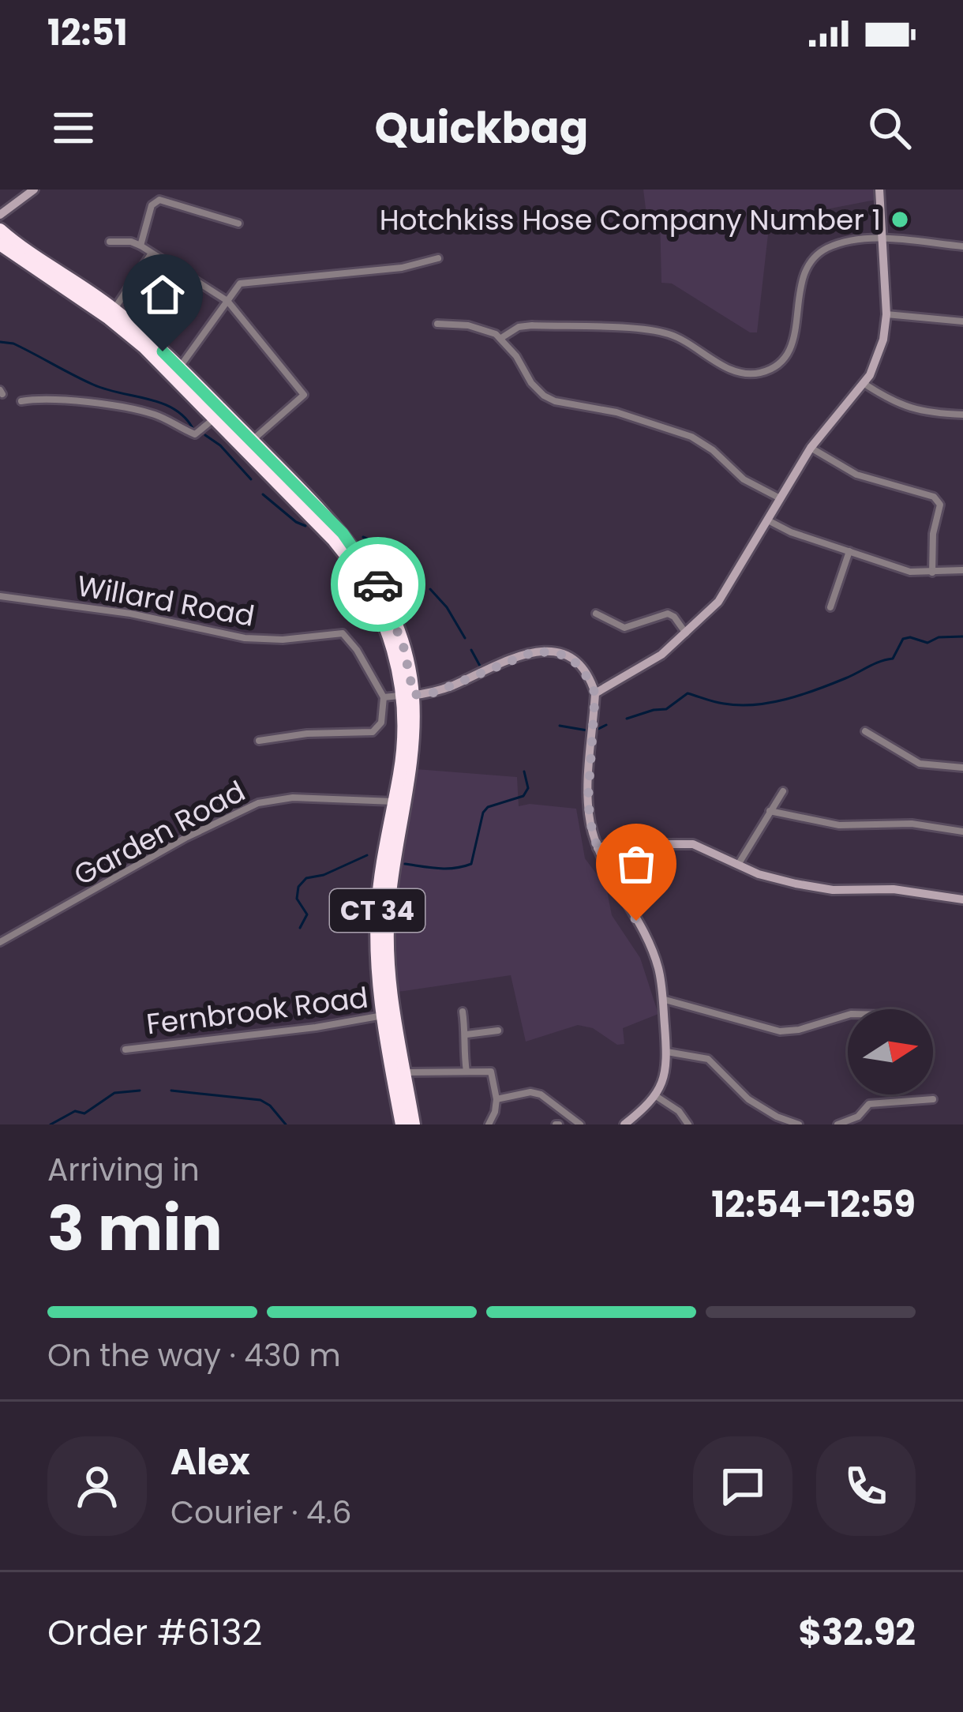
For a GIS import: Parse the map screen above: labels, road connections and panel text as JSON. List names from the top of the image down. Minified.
{"streets":{"highway":["CT 34"],"street":["Willard Road","Garden Road","Fernbrook Road"]},"crossings":[["Garden Road","CT 34"],["CT 34","Fernbrook Road"]],"places":["Hotchkiss Hose Company Number 1"],"north":"right","page":{"status":"12:51","header":"Quickbag","heading":["3 min","Arriving in","12:54–12:59"],"panel":["Alex","Courier · 4.6","Order #6132","$32.92"],"bar":"On the way · 430 m"}}
